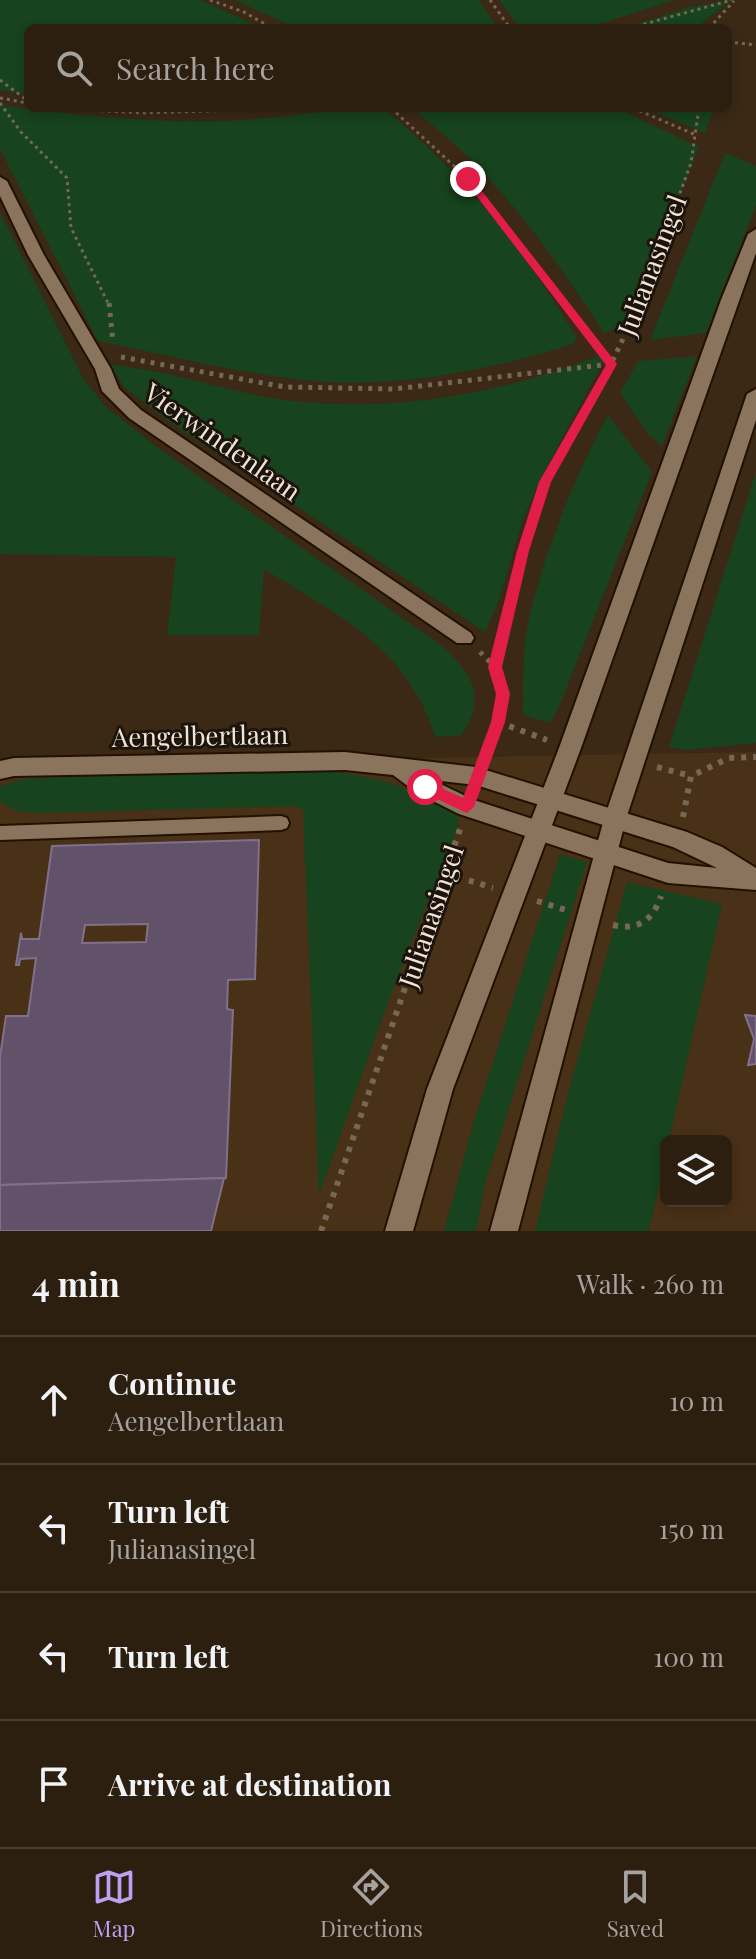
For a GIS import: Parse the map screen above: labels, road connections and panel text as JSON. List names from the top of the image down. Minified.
{"streets":{"main road":["Vierwindenlaan","Aengelbertlaan"],"path":["Julianasingel"]},"crossings":[["Julianasingel","Aengelbertlaan"]],"page":{"search":"Search here","heading":["4 min","Walk · 260 m"],"list":[["Continue","Aengelbertlaan","10 m"],["Turn left","Julianasingel","150 m"],["Turn left","100 m"],"Arrive at destination"],"nav":["Map","Directions","Saved"]}}
